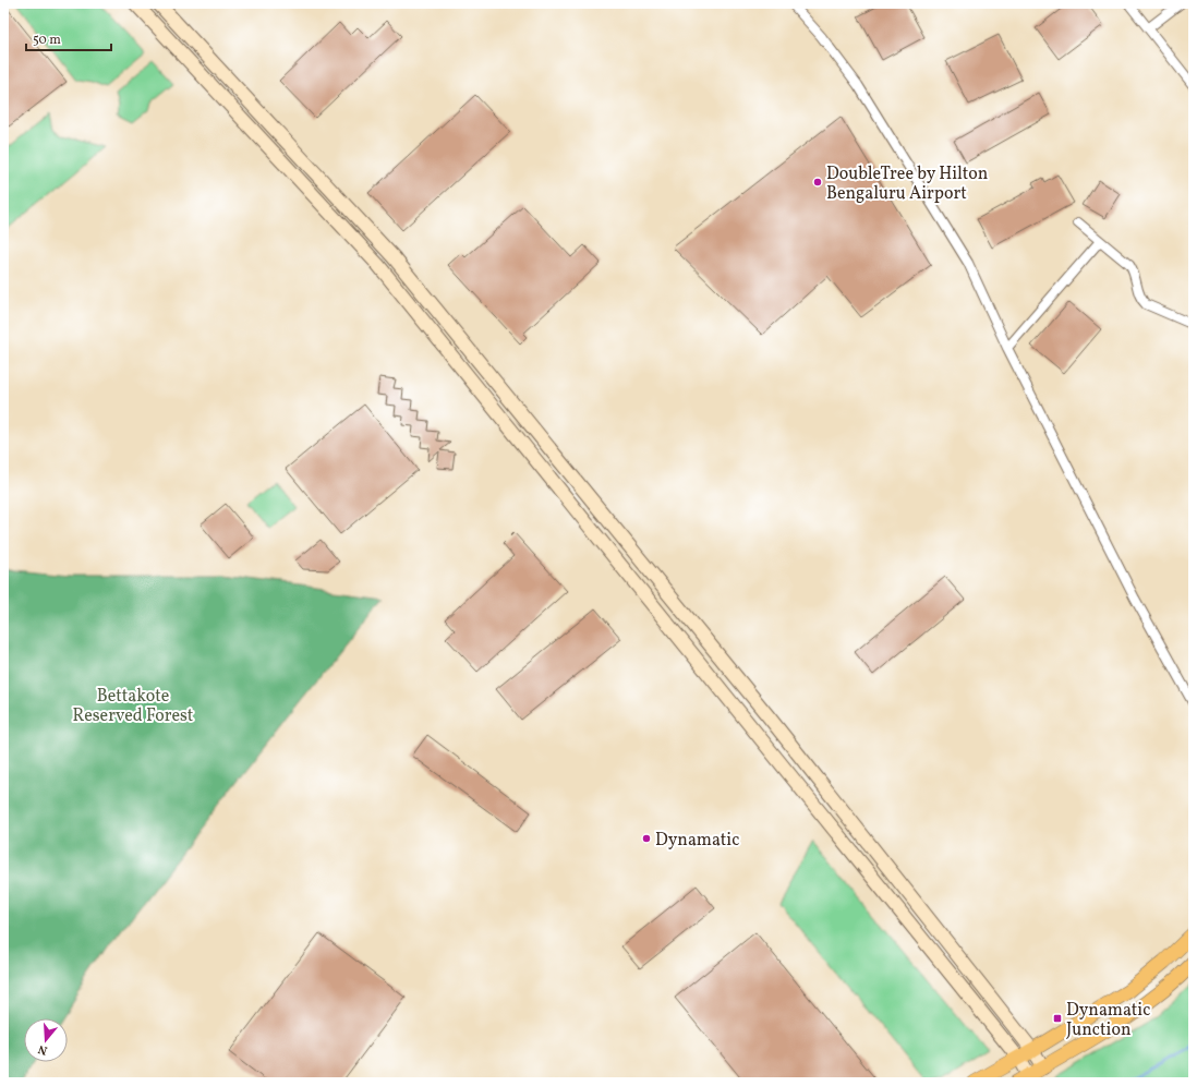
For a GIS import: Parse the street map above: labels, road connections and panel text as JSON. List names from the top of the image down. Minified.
{"parks":["Bettakote Reserved Forest"],"places":{"other":["DoubleTree by Hilton Bengaluru Airport","Dynamatic"],"transit":["Dynamatic Junction"]},"scale_bar":"50 m","north":"bottom"}
